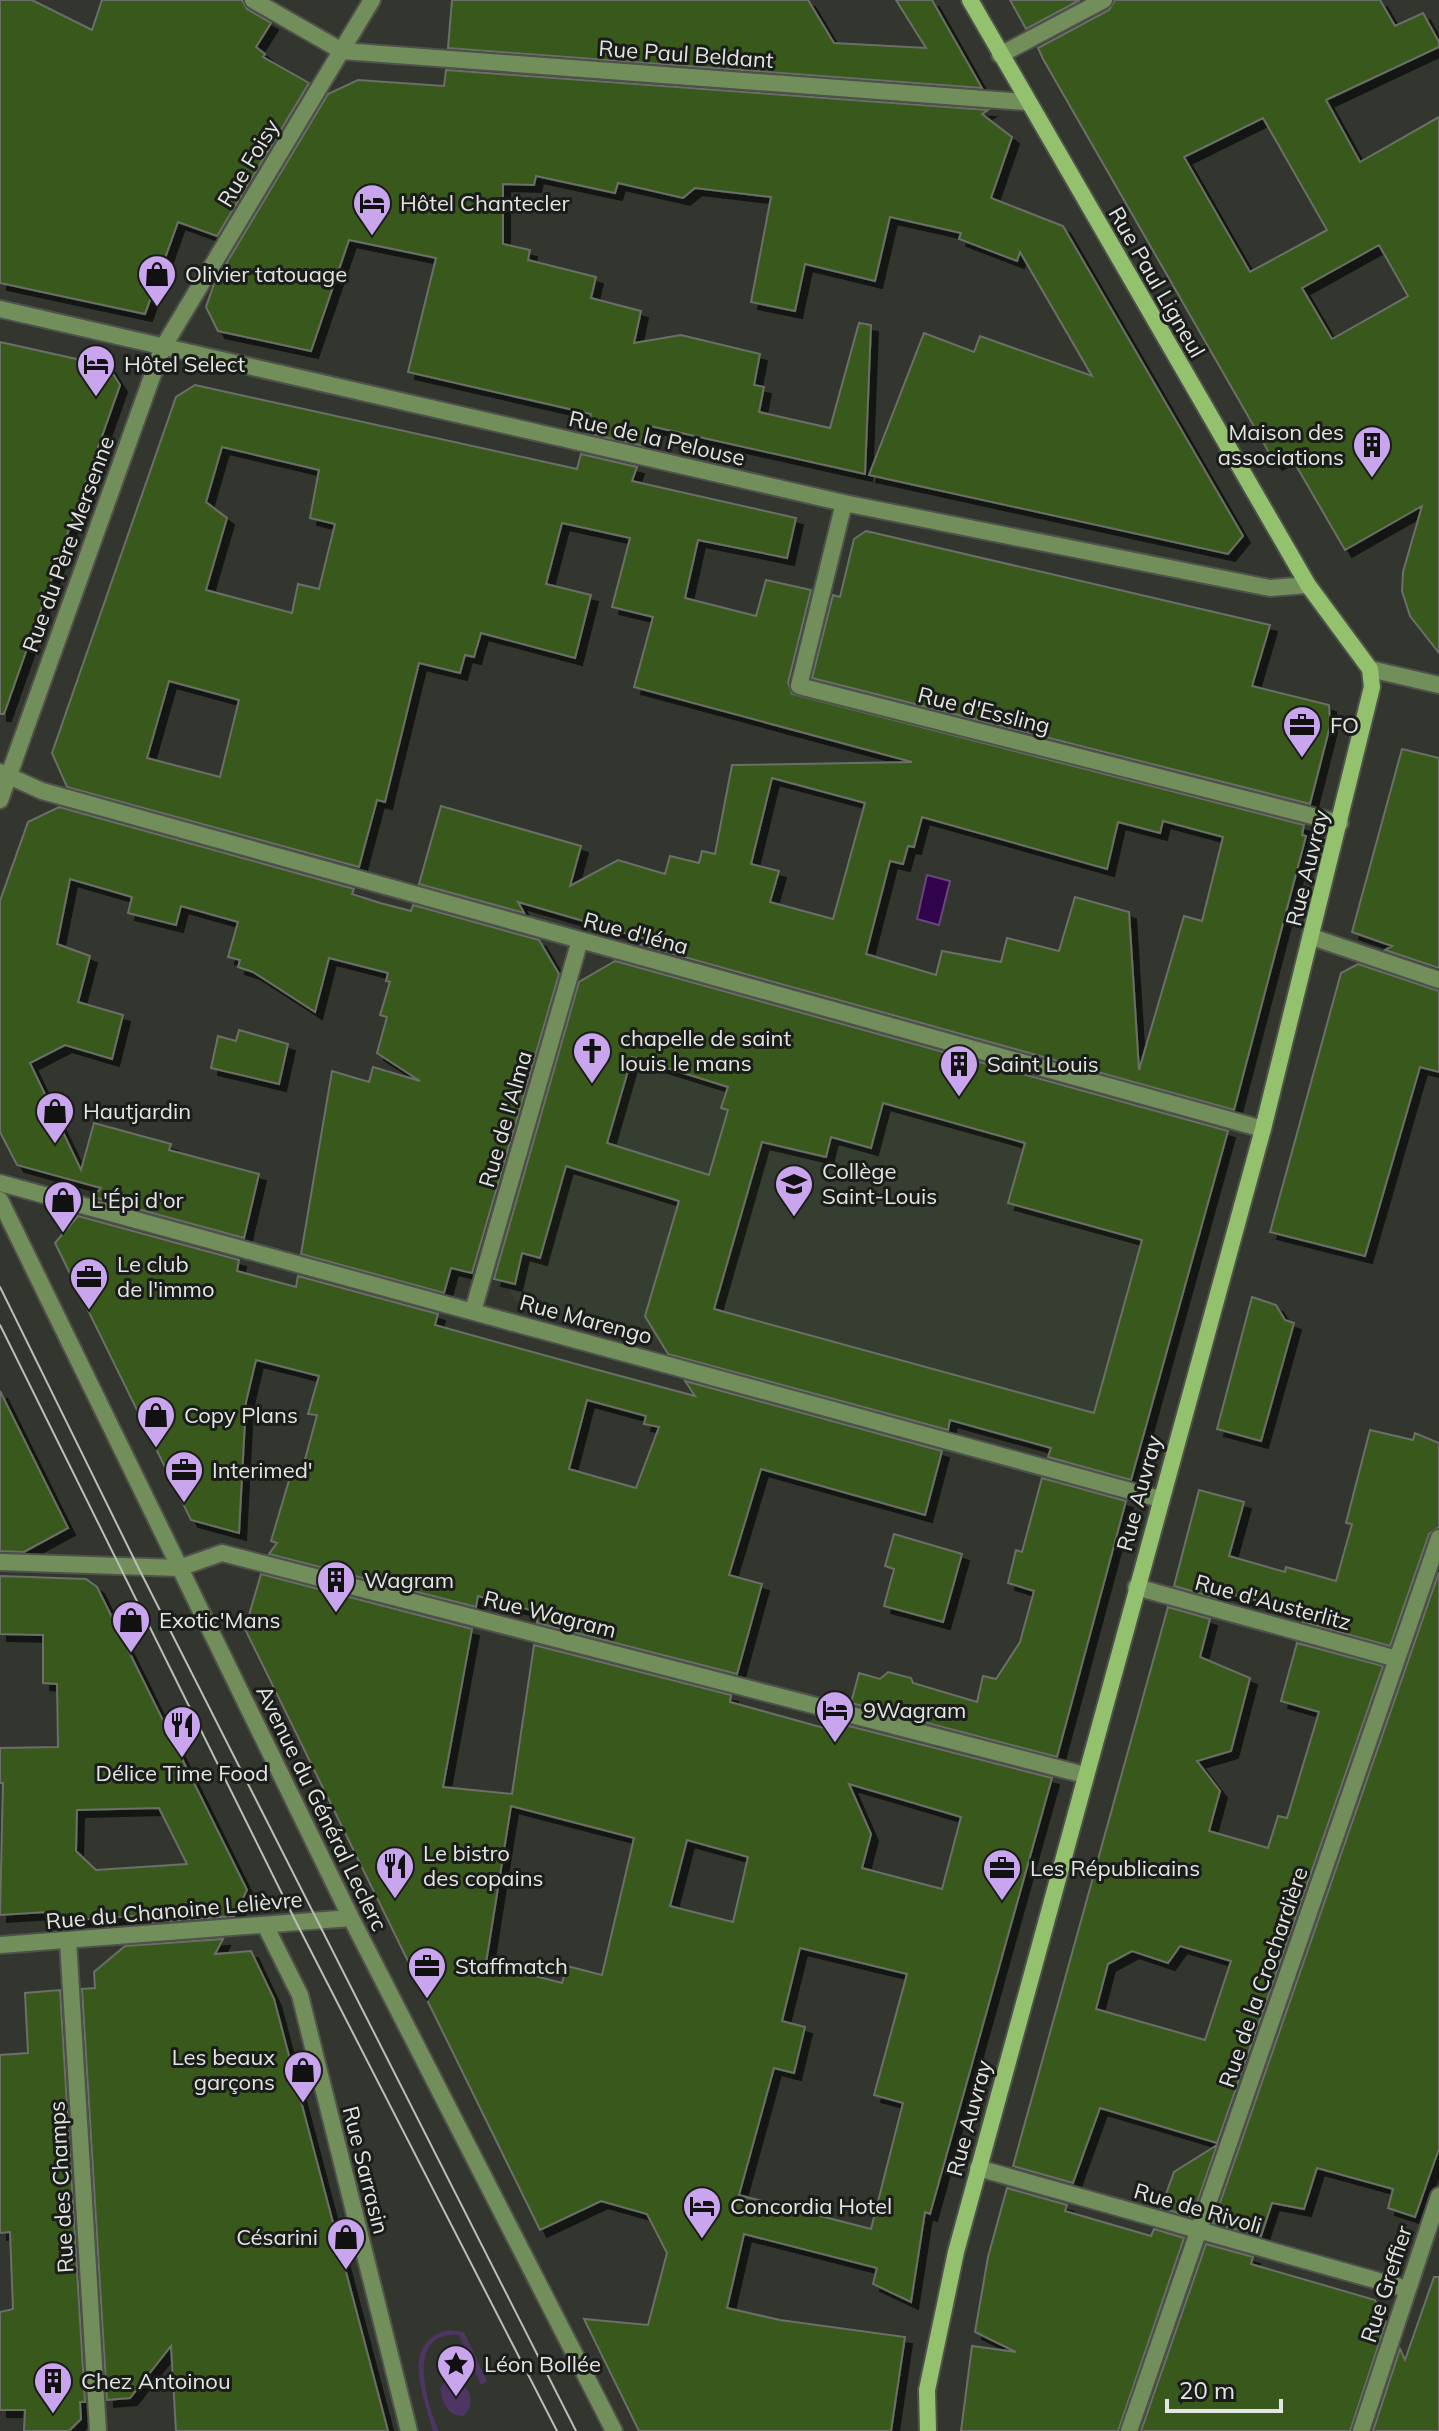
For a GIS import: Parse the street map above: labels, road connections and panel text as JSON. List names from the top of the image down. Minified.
{"streets":{"street":["Rue Paul Beldant","Rue Foisy","Rue Paul Ligneul","Rue de la Pelouse","Rue du Père Mersenne","Rue d'Essling","Rue Auvray","Rue d'Iéna","Rue de l'Alma","Rue Marengo","Rue d'Austerlitz","Rue Wagram","Avenue du Général Leclerc","Rue du Chanoine Lelièvre","Rue de la Crochardière","Rue Sarrasin","Rue des Champs","Rue de Rivoli","Rue Greffier"]},"crossings":[["Rue Paul Beldant","Rue Foisy"],["Rue Paul Beldant","Rue Paul Ligneul"],["Rue Foisy","Rue de la Pelouse"],["Rue Foisy","Rue du Père Mersenne"],["Rue Paul Ligneul","Rue de la Pelouse"],["Rue de la Pelouse","Rue du Père Mersenne"],["Rue de la Pelouse","Rue d'Essling"],["Rue du Père Mersenne","Rue d'Iéna"],["Rue d'Essling","Rue Auvray"],["Rue Auvray","Rue d'Iéna"],["Rue Auvray","Rue Marengo"],["Rue Auvray","Rue d'Austerlitz"],["Rue Auvray","Rue Wagram"],["Rue Auvray","Rue de Rivoli"],["Rue d'Iéna","Rue de l'Alma"],["Rue de l'Alma","Rue Marengo"],["Rue d'Austerlitz","Rue de la Crochardière"],["Rue Wagram","Avenue du Général Leclerc"],["Avenue du Général Leclerc","Rue du Chanoine Lelièvre"],["Rue du Chanoine Lelièvre","Rue Sarrasin"],["Rue du Chanoine Lelièvre","Rue des Champs"],["Rue de la Crochardière","Rue de Rivoli"],["Rue de Rivoli","Rue Greffier"]],"places":{"hotel":["Hôtel Chantecler","Hôtel Select","9Wagram","Concordia Hotel"],"shop":["Olivier tatouage","Hautjardin","L'Épi d'or","Copy Plans","Exotic'Mans","Les beaux garçons","Césarini"],"building":["Maison des associations","Saint Louis","Wagram","Chez Antoinou"],"office":["FO","Le club de l'immo","Interimed'","Les Républicains","Staffmatch"],"church":["chapelle de saint louis le mans"],"school or university":["Collège Saint-Louis"],"restaurant":["Délice Time Food","Le bistro des copains"],"place":["Léon Bollée"]},"scale_bar":"20 m"}
